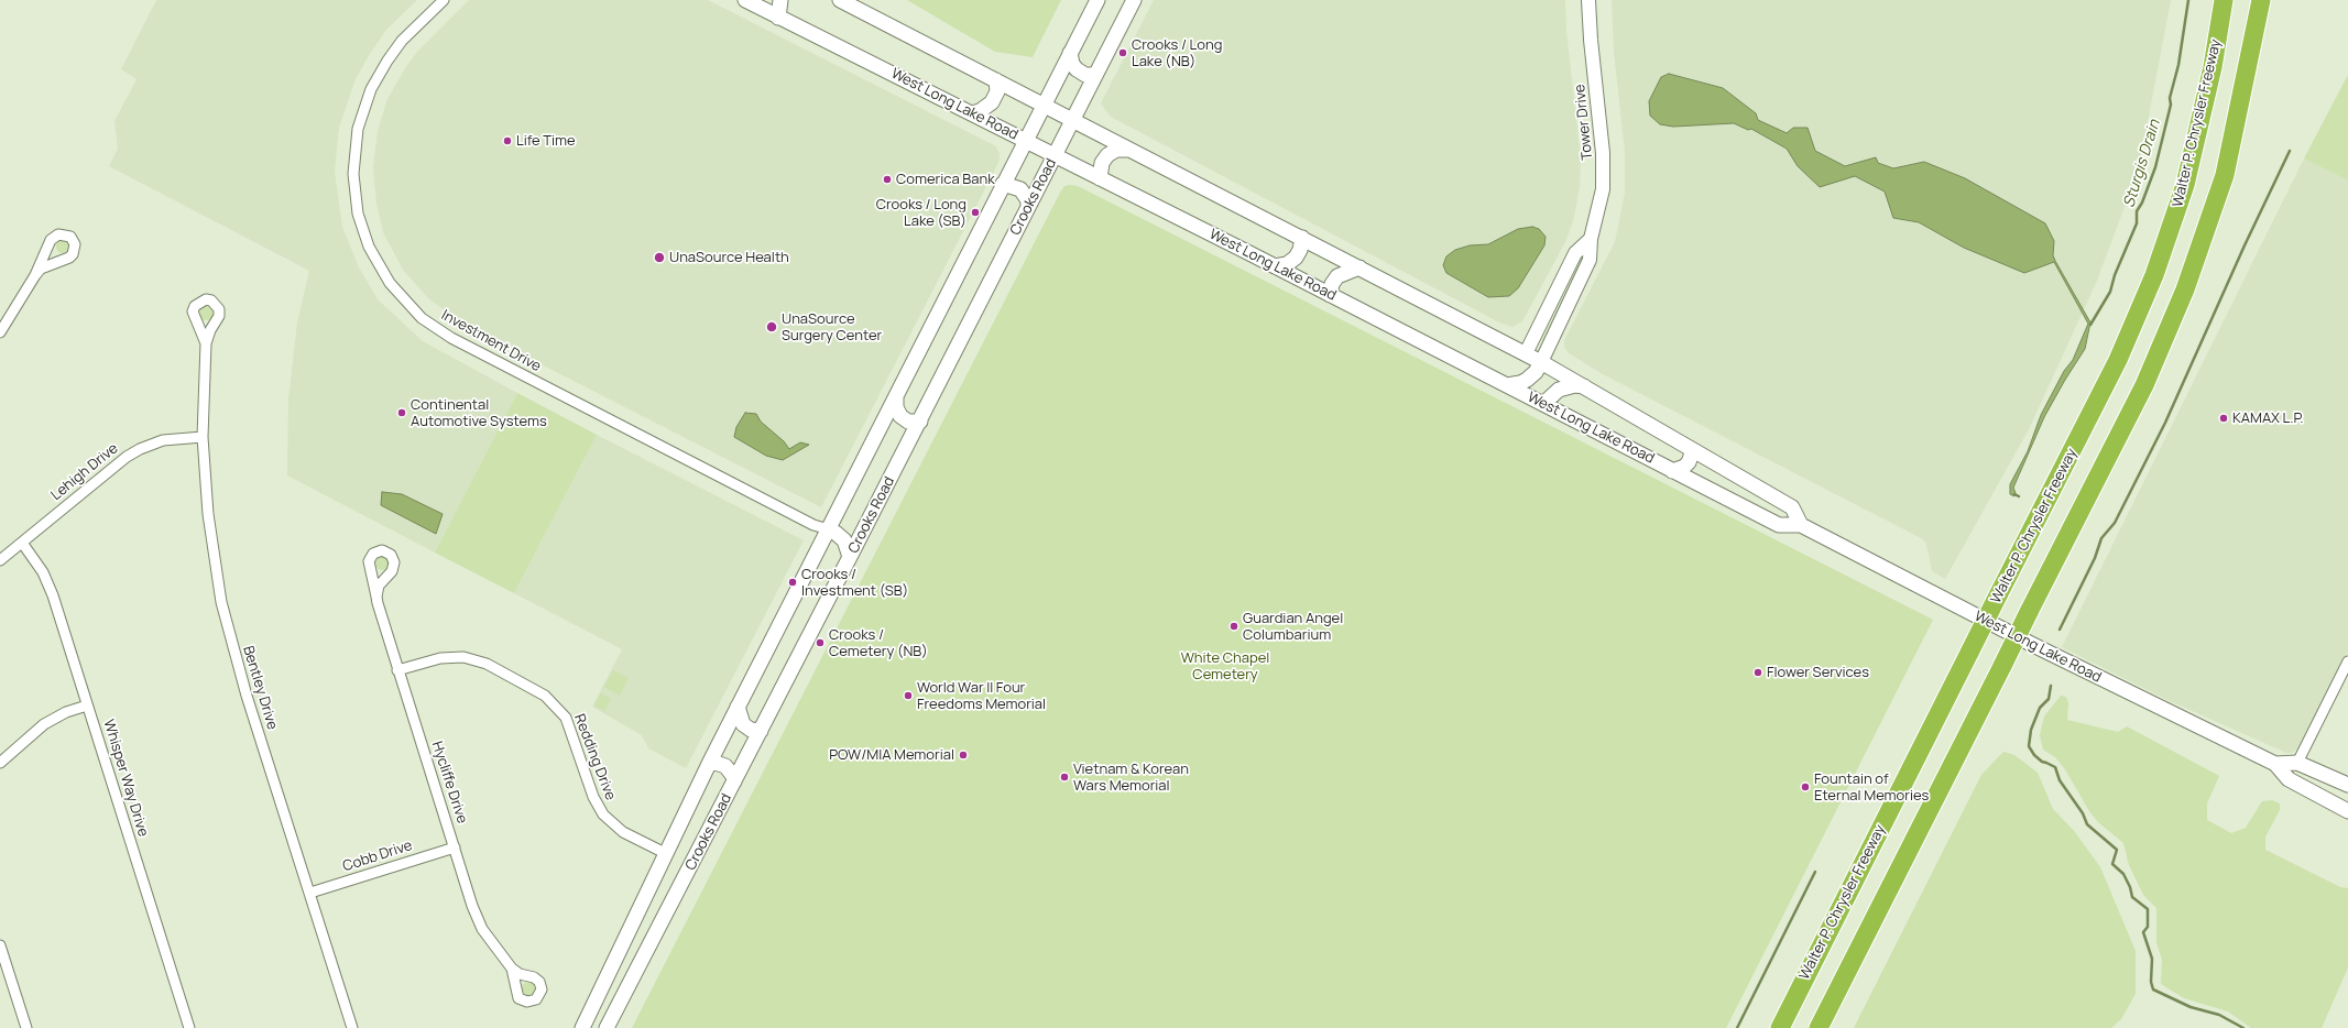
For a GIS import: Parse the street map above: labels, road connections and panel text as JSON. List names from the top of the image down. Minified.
{"streets":{"highway":["Walter P. Chrysler Freeway"],"main road":["West Long Lake Road","Crooks Road"],"street":["Tower Drive","Investment Drive","Lehigh Drive","Bentley Drive","Redding Drive","Whisper Way Drive","Hycliffe Drive","Cobb Drive"]},"crossings":[["West Long Lake Road","Tower Drive"],["West Long Lake Road","Crooks Road"],["Crooks Road","Investment Drive"],["Crooks Road","Redding Drive"],["Lehigh Drive","Bentley Drive"],["Lehigh Drive","Whisper Way Drive"],["Bentley Drive","Cobb Drive"],["Redding Drive","Hycliffe Drive"],["Hycliffe Drive","Cobb Drive"]],"water":["Sturgis Drain"],"parks":["White Chapel Cemetery"],"places":["Crooks / Long Lake (NB)","Life Time","Comerica Bank","Crooks / Long Lake (SB)","UnaSource Health","UnaSource Surgery Center","Continental Automotive Systems","KAMAX L.P.","Crooks / Investment (SB)","Guardian Angel Columbarium","Crooks / Cemetery (NB)","Flower Services","World War II Four Freedoms Memorial","POW/MIA Memorial","Vietnam & Korean Wars Memorial","Fountain of Eternal Memories"]}
